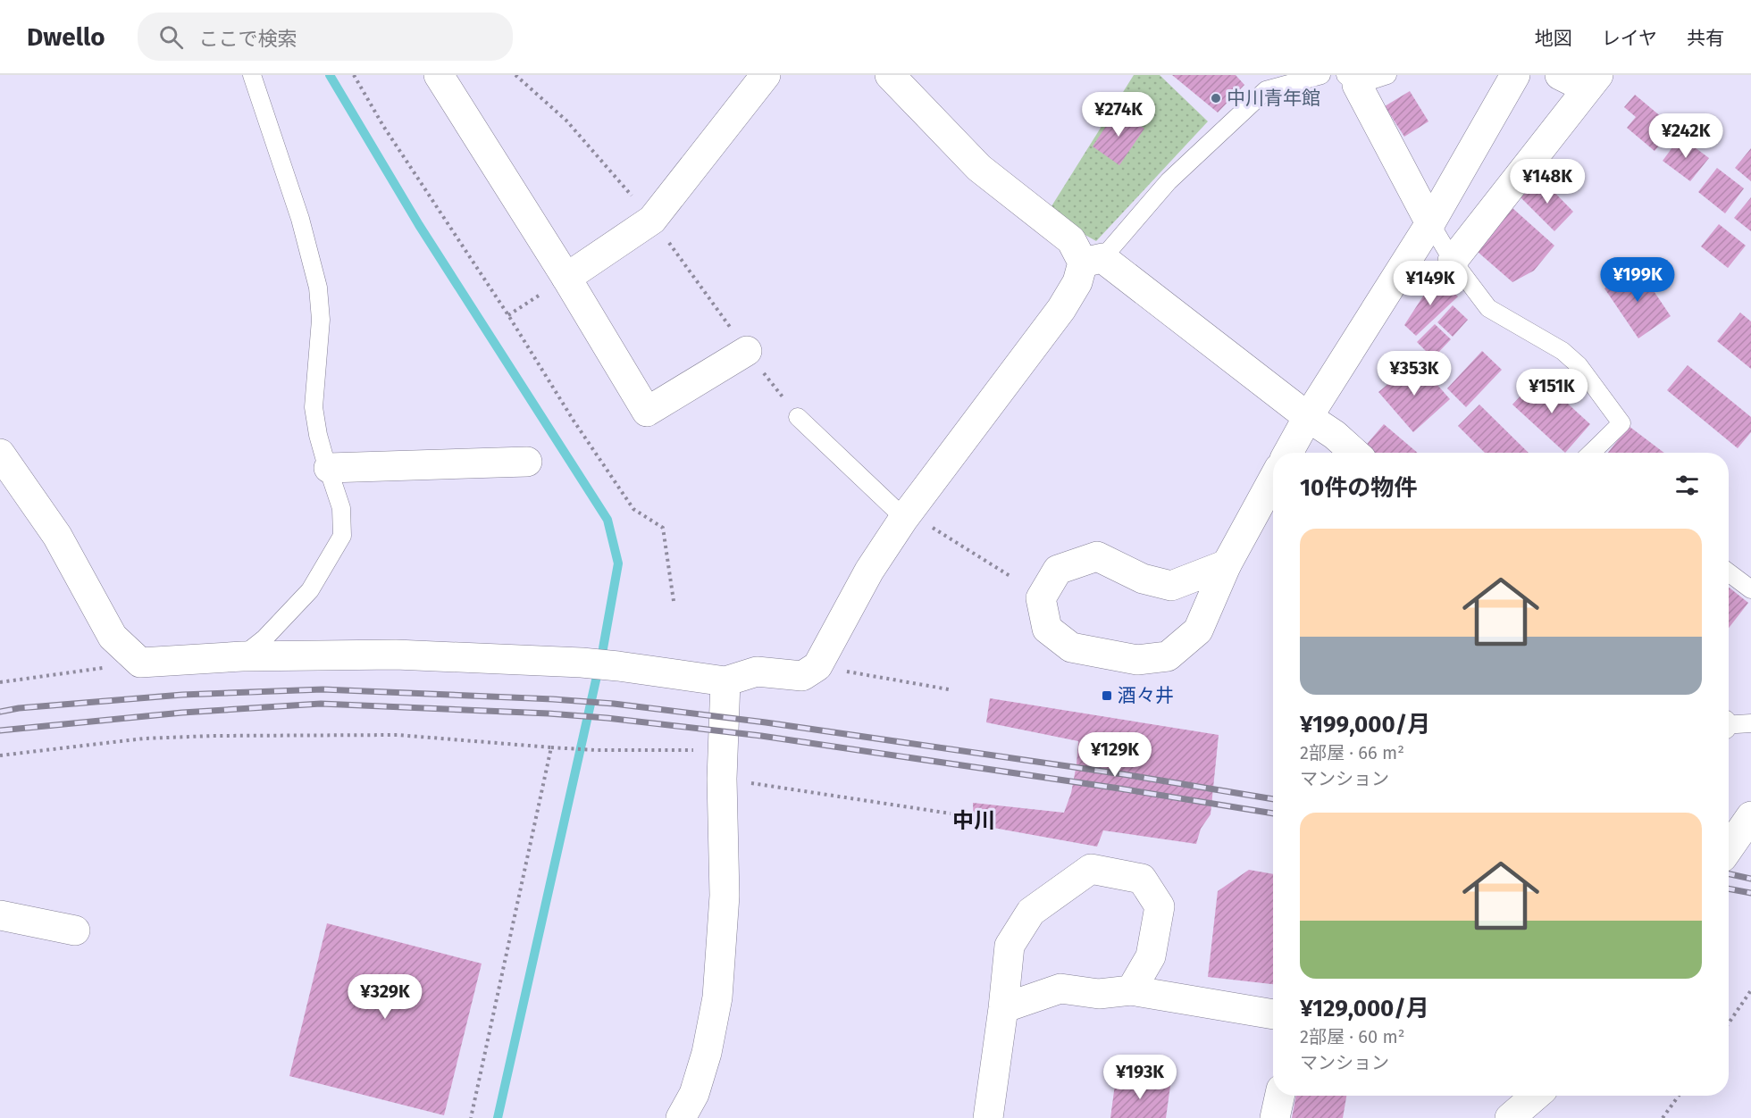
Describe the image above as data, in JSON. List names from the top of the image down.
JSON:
{
  "districts": ["中川"],
  "places": {
    "other": ["中川青年館"],
    "transit": ["酒々井"]
  },
  "page": {
    "header": "Dwello",
    "search": "ここで検索",
    "nav": ["地図", "レイヤ", "共有"],
    "price": [
      "¥274K",
      "¥242K",
      "¥148K",
      "¥199K",
      "¥149K",
      "¥353K",
      "¥151K",
      "¥129K",
      "¥329K",
      "¥193K"
    ],
    "heading": "10件の物件",
    "list": [
      {
        "name": "¥199,000/月",
        "note": "2部屋 · 66 m² · マンション"
      },
      {
        "name": "¥129,000/月",
        "note": "2部屋 · 60 m² · マンション"
      }
    ]
  }
}
